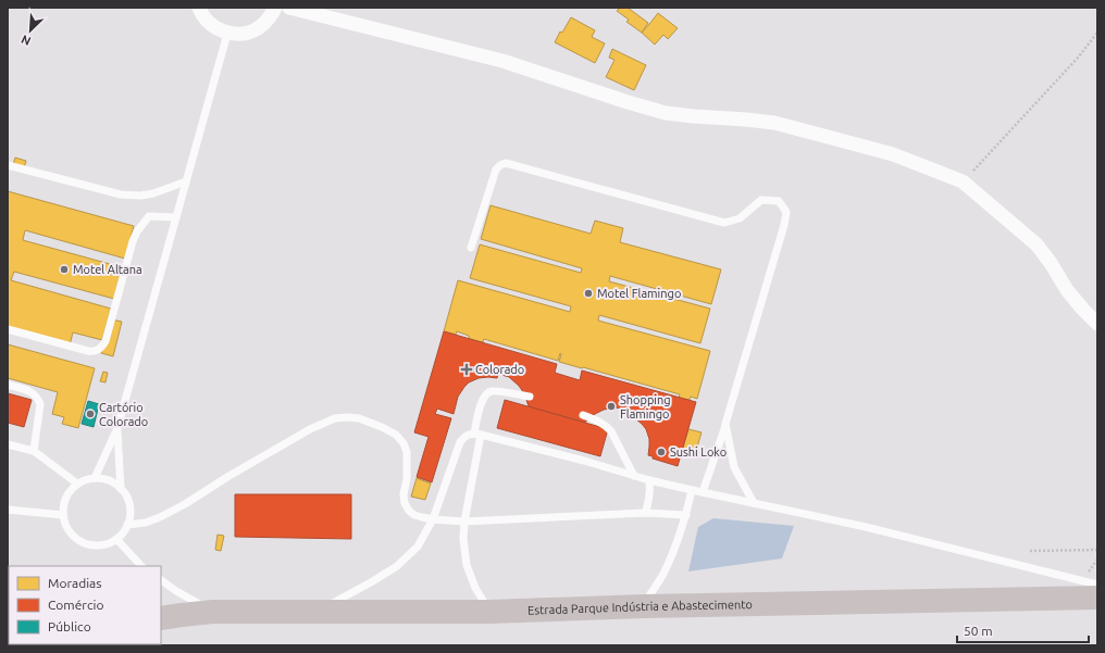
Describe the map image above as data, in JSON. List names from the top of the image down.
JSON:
{
  "streets": {
    "highway": ["Estrada Parque Indústria e Abastecimento"]
  },
  "places": {
    "other": [
      "Motel Altana",
      "Motel Flamingo",
      "Shopping Flamingo",
      "Cartório Colorado",
      "Sushi Loko"
    ],
    "health": ["Colorado"]
  },
  "legend": ["Moradias", "Comércio", "Público"],
  "scale_bar": "50 m",
  "north": "bottom left"
}
